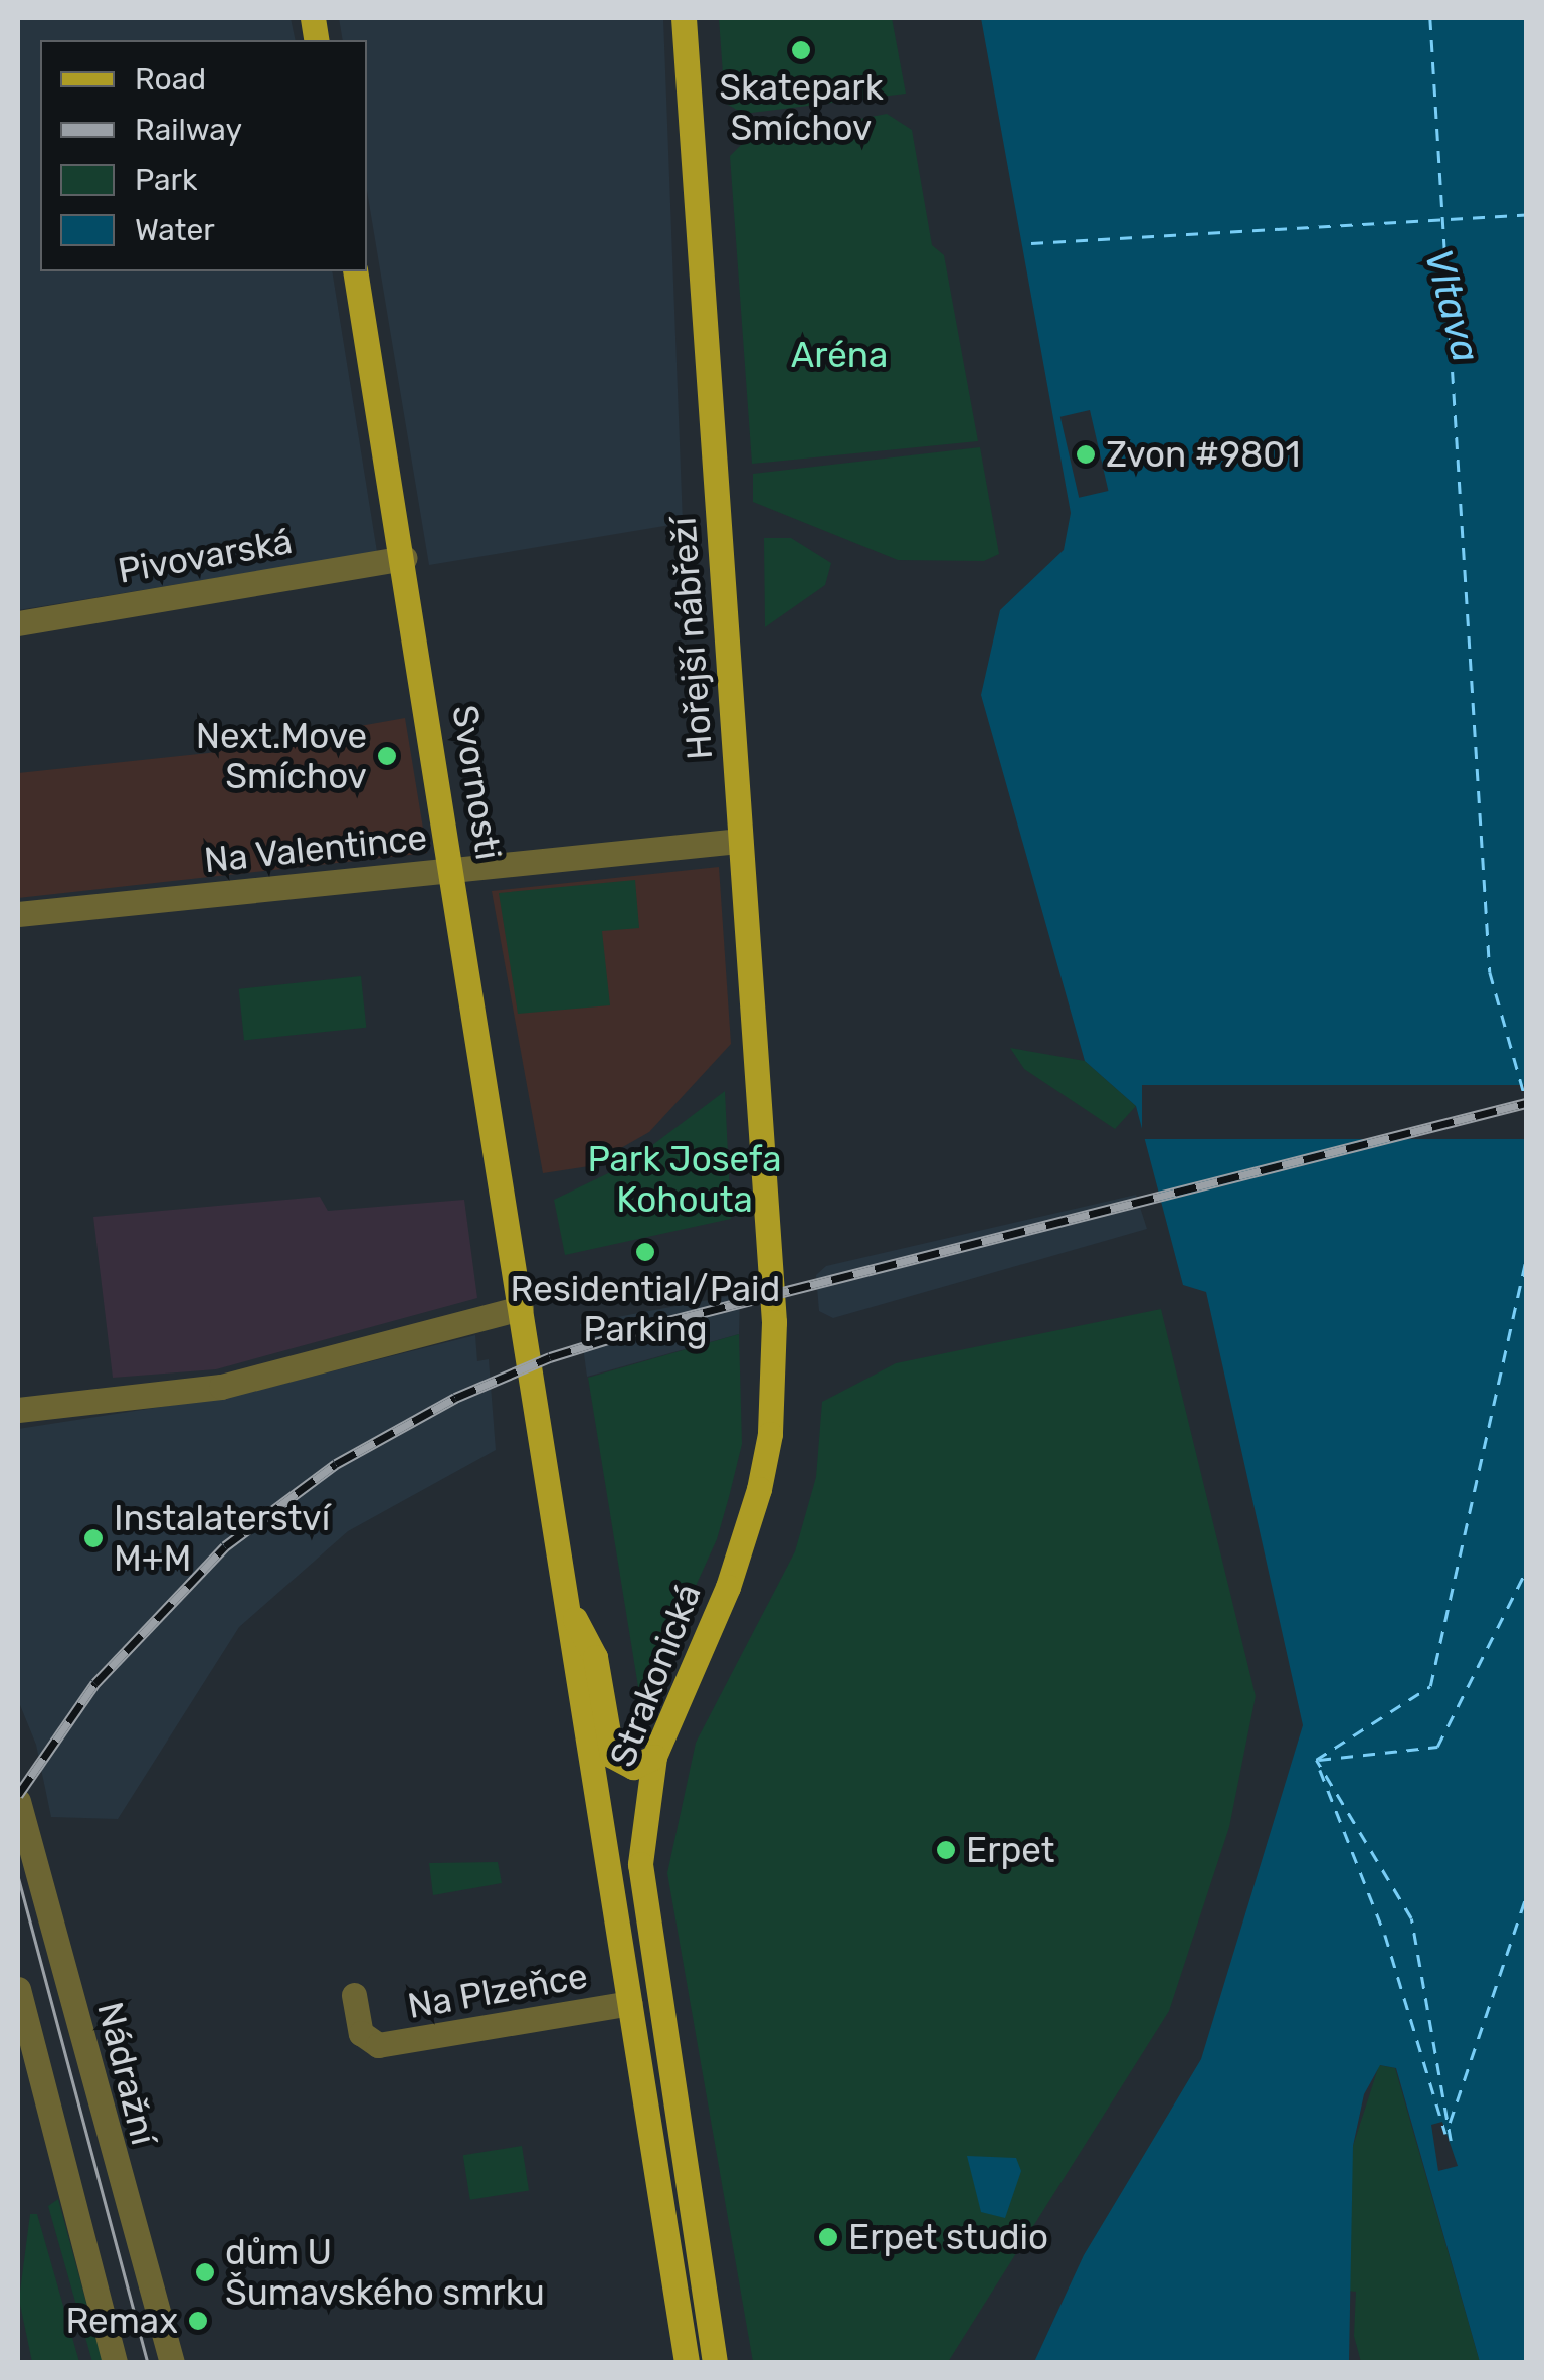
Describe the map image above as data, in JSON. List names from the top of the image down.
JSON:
{
  "streets": {
    "main road": ["Hořejší nábřeží", "Svornosti", "Strakonická"],
    "street": [
      "Pivovarská",
      "Na Valentince",
      "Na Plzeňce",
      "Nádražní"
    ]
  },
  "crossings": [
    ["Pivovarská", "Svornosti"],
    ["Hořejší nábřeží", "Na Valentince"],
    ["Hořejší nábřeží", "Strakonická"],
    ["Svornosti", "Na Valentince"],
    ["Svornosti", "Strakonická"],
    ["Strakonická", "Na Plzeňce"]
  ],
  "water": ["Vltava"],
  "parks": ["Aréna", "Park Josefa Kohouta"],
  "places": [
    "Skatepark Smíchov",
    "Zvon #9801",
    "Next.Move Smíchov",
    "Residential/Paid Parking",
    "Instalaterství M+M",
    "Erpet",
    "Erpet studio",
    "dům U Šumavského smrku",
    "Remax"
  ],
  "legend": [
    "Road",
    "Railway",
    "Park",
    "Water"
  ]
}
